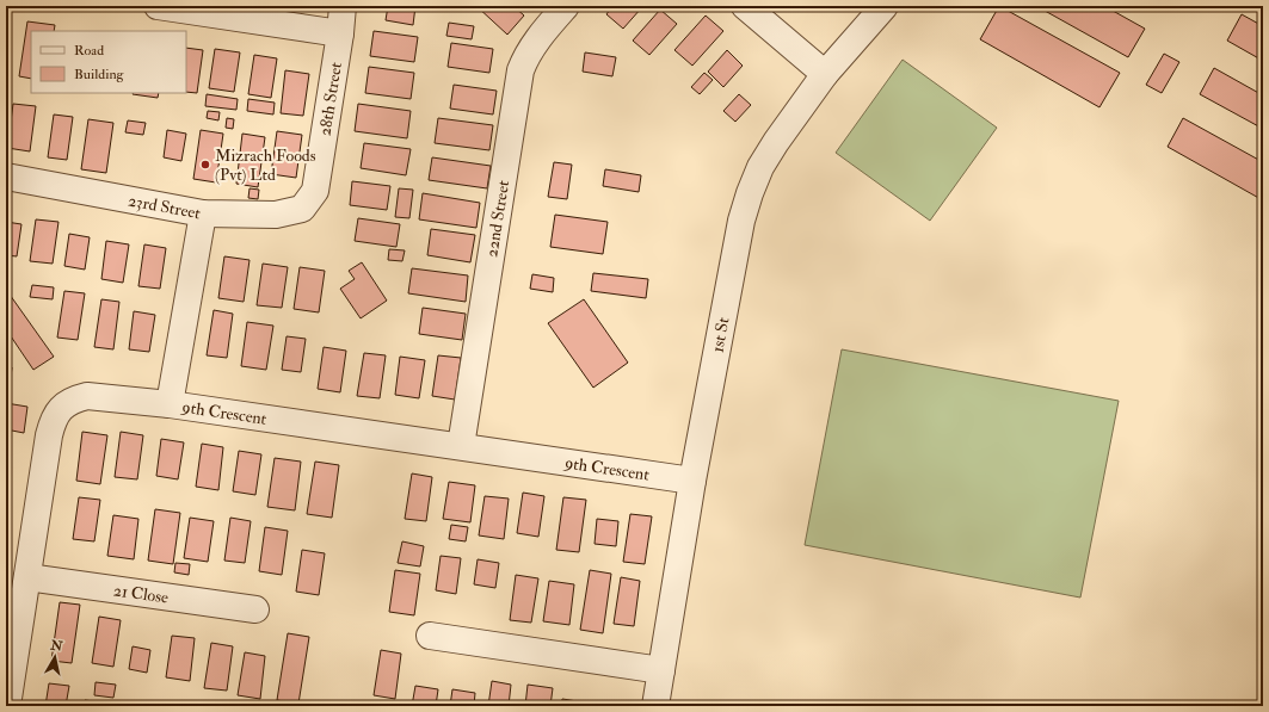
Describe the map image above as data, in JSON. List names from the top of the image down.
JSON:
{
  "streets": {
    "street": [
      "28th Street",
      "23rd Street",
      "22nd Street",
      "1st St",
      "9th Crescent",
      "21 Close"
    ]
  },
  "crossings": [
    ["28th Street", "23rd Street"],
    ["22nd Street", "9th Crescent"],
    ["1st St", "9th Crescent"],
    ["9th Crescent", "21 Close"]
  ],
  "places": ["Mizrach Foods (Pvt) Ltd"],
  "legend": ["Road", "Building"],
  "north": "top"
}
